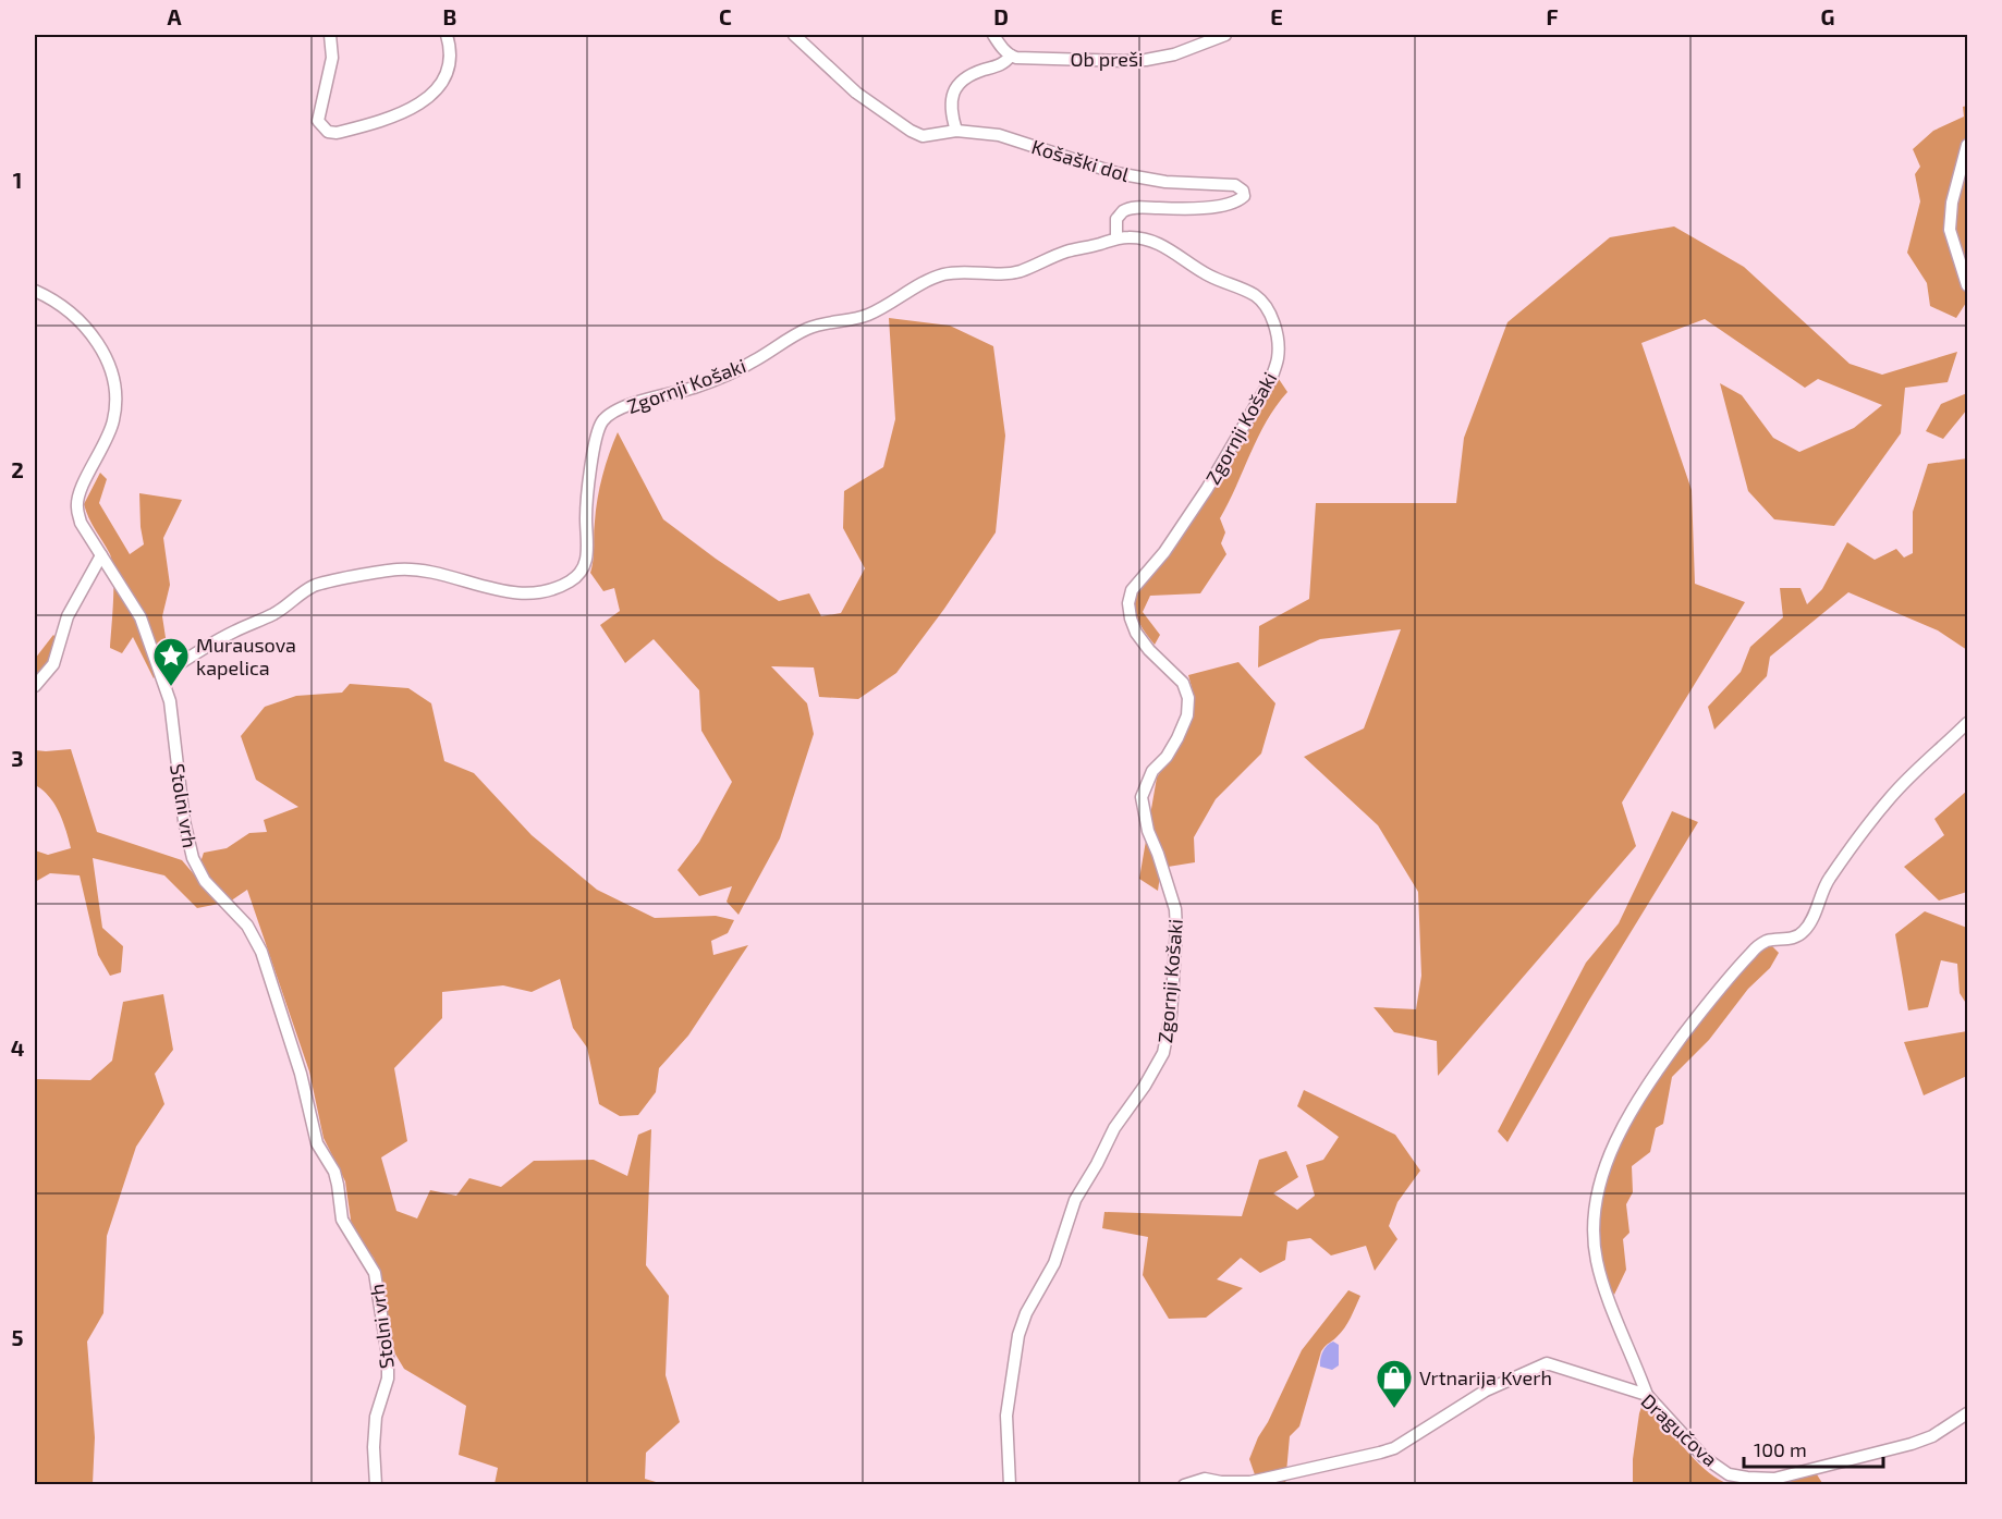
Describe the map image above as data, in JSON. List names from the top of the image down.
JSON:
{
  "streets": {
    "street": [
      "Ob preši",
      "Košaški dol",
      "Zgornji Košaki",
      "Stolni vrh",
      "Dragučova"
    ]
  },
  "crossings": [
    ["Košaški dol", "Zgornji Košaki"],
    ["Zgornji Košaki", "Stolni vrh"]
  ],
  "places": {
    "place": ["Murausova kapelica"],
    "shop": ["Vrtnarija Kverh"]
  },
  "scale_bar": "100 m",
  "grid": {
    "columns": [
      "A",
      "B",
      "C",
      "D",
      "E",
      "F",
      "G"
    ],
    "rows": [
      "1",
      "2",
      "3",
      "4",
      "5"
    ]
  }
}
